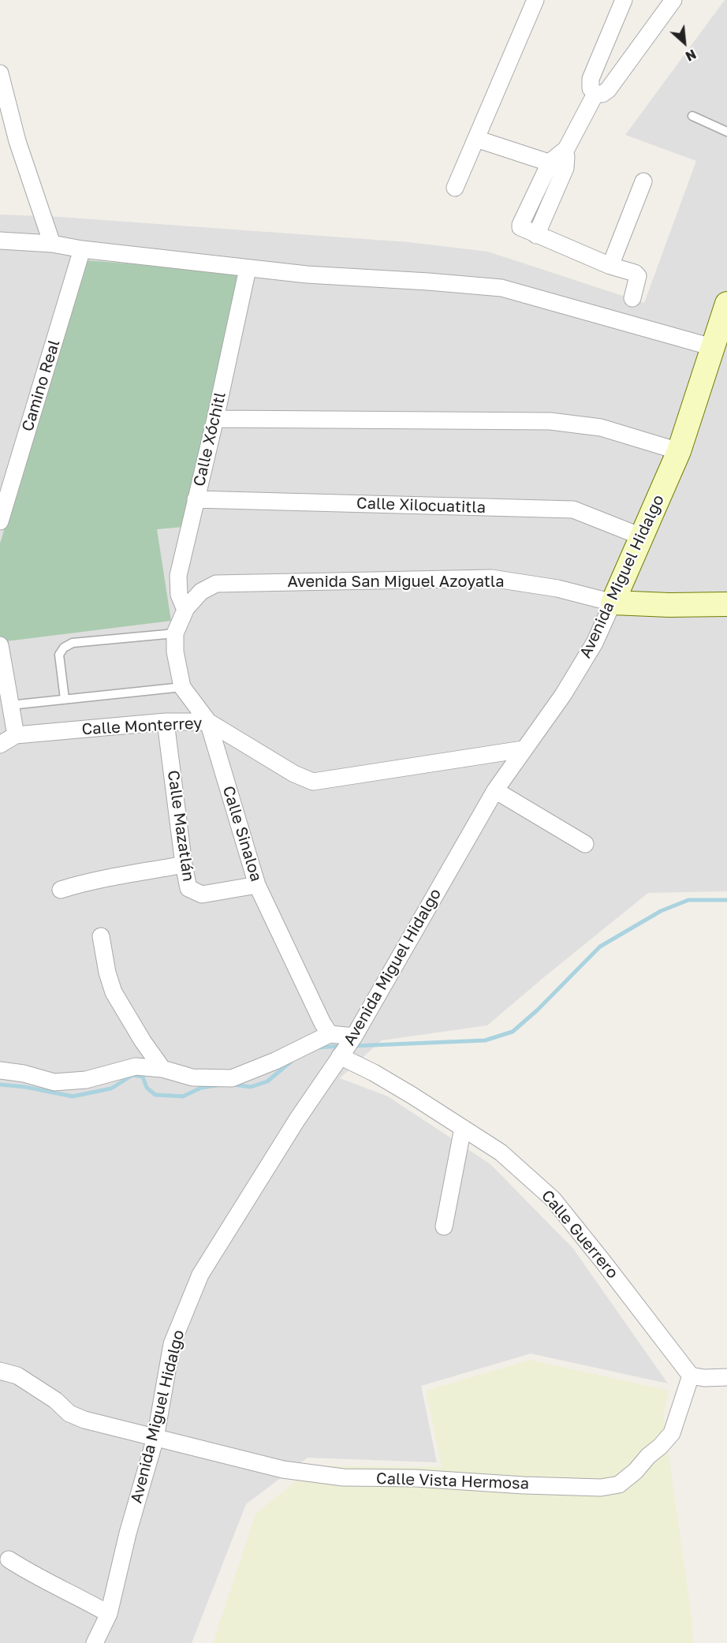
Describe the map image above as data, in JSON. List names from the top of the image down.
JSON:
{
  "streets": {
    "street": [
      "Camino Real",
      "Calle Xóchitl",
      "Calle Xilocuatitla",
      "Avenida Miguel Hidalgo",
      "Avenida San Miguel Azoyatla",
      "Calle Monterrey",
      "Calle Mazatlán",
      "Calle Sinaloa",
      "Calle Guerrero",
      "Calle Vista Hermosa"
    ]
  },
  "crossings": [
    ["Calle Xóchitl", "Calle Xilocuatitla"],
    ["Calle Xóchitl", "Avenida San Miguel Azoyatla"],
    ["Calle Xóchitl", "Calle Sinaloa"],
    ["Calle Xilocuatitla", "Avenida Miguel Hidalgo"],
    ["Avenida Miguel Hidalgo", "Avenida San Miguel Azoyatla"],
    ["Avenida Miguel Hidalgo", "Calle Monterrey"],
    ["Avenida Miguel Hidalgo", "Calle Guerrero"],
    ["Avenida Miguel Hidalgo", "Calle Vista Hermosa"],
    ["Avenida San Miguel Azoyatla", "Calle Sinaloa"],
    ["Calle Monterrey", "Calle Mazatlán"],
    ["Calle Monterrey", "Calle Sinaloa"],
    ["Calle Mazatlán", "Calle Sinaloa"],
    ["Calle Guerrero", "Calle Vista Hermosa"]
  ],
  "north": "bottom right"
}
